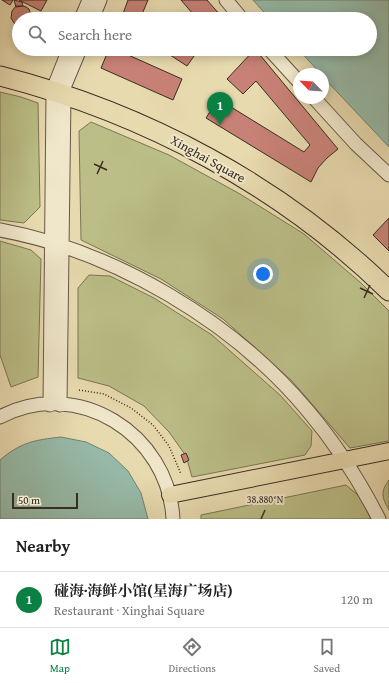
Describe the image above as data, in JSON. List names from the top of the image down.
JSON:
{
  "streets": {
    "highway": ["Xinghai Square"]
  },
  "scale_bar": "50 m",
  "north": "top left",
  "page": {
    "search": "Search here",
    "pins": "1",
    "scale": "50 m",
    "heading": "Nearby",
    "list": [
      {
        "mark": "1",
        "name": "碰海·海鲜小馆(星海广场店)",
        "note": "Restaurant · Xinghai Square",
        "value": "120 m"
      }
    ],
    "nav": ["Map", "Directions", "Saved"]
  },
  "coordinates": ["38.880°N"]
}
